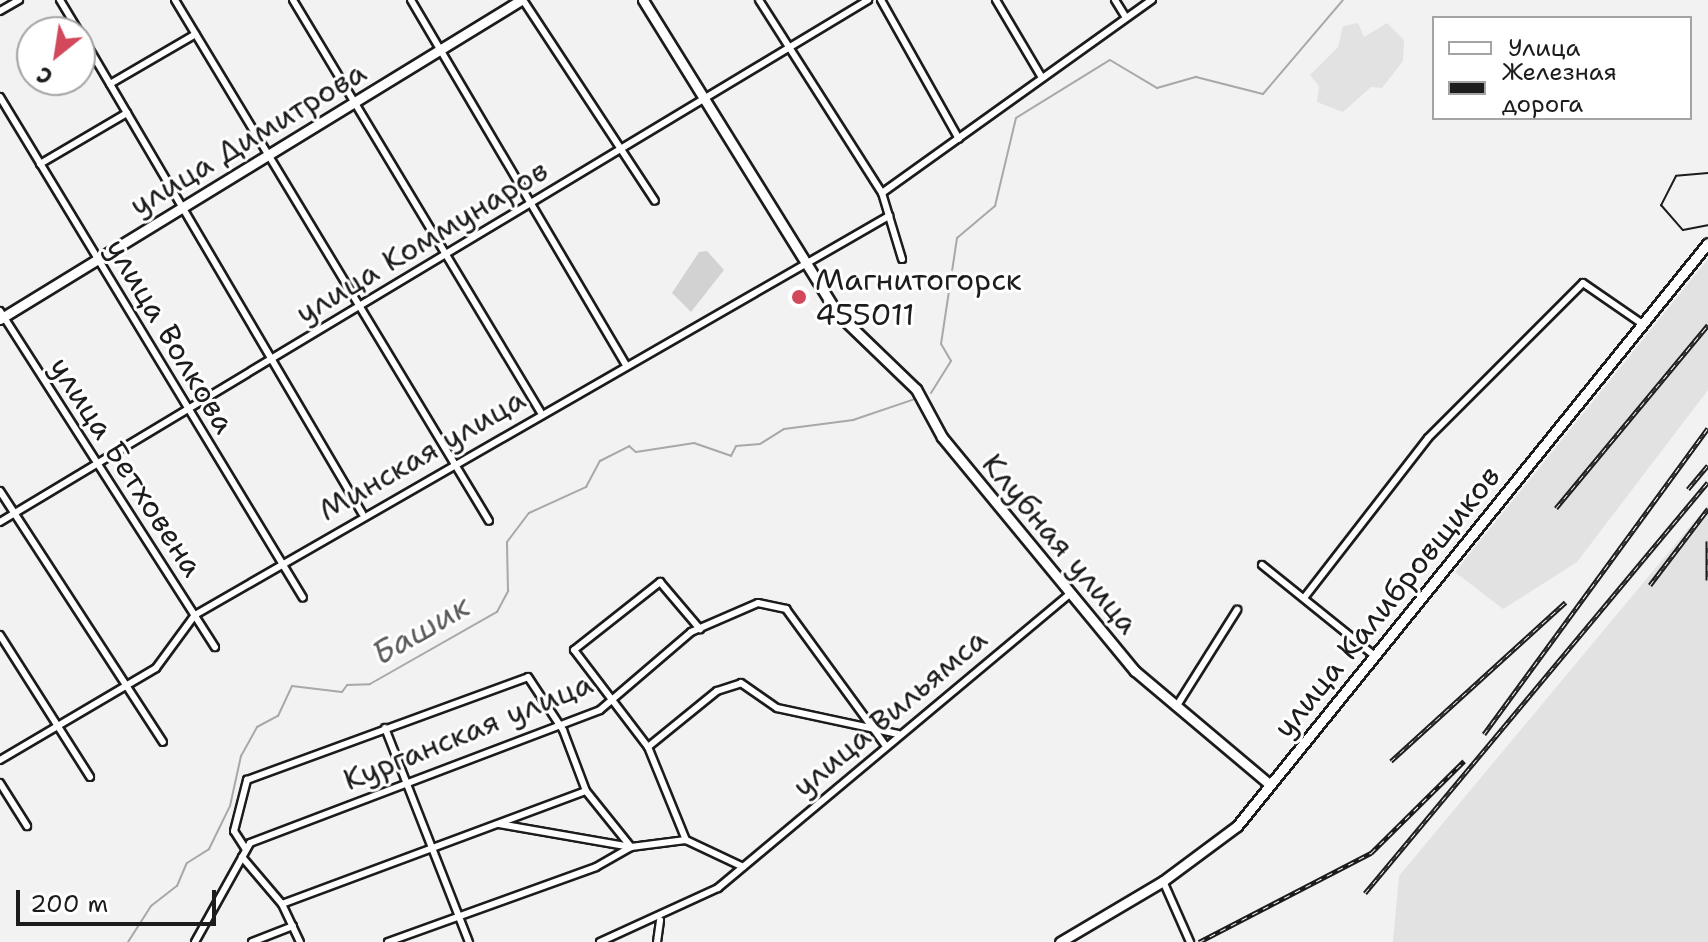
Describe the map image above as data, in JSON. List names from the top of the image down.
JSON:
{
  "streets": {
    "street": [
      "улица Димитрова",
      "улица Коммунаров",
      "улица Волкова",
      "Минская улица",
      "улица Бетховена",
      "Клубная улица",
      "улица Калибровщиков",
      "улица Вильямса",
      "Курганская улица"
    ]
  },
  "crossings": [
    ["улица Димитрова", "улица Волкова"],
    ["улица Димитрова", "улица Бетховена"],
    ["улица Коммунаров", "улица Волкова"],
    ["улица Коммунаров", "улица Бетховена"],
    ["улица Коммунаров", "Клубная улица"],
    ["улица Волкова", "Минская улица"],
    ["Минская улица", "улица Бетховена"],
    ["Минская улица", "Клубная улица"],
    ["Клубная улица", "улица Калибровщиков"],
    ["Клубная улица", "улица Вильямса"]
  ],
  "water": ["Башик"],
  "places": ["Магнитогорск 455011"],
  "legend": ["Улица", "Железная дорога"],
  "scale_bar": "200 m",
  "north": "bottom left"
}
